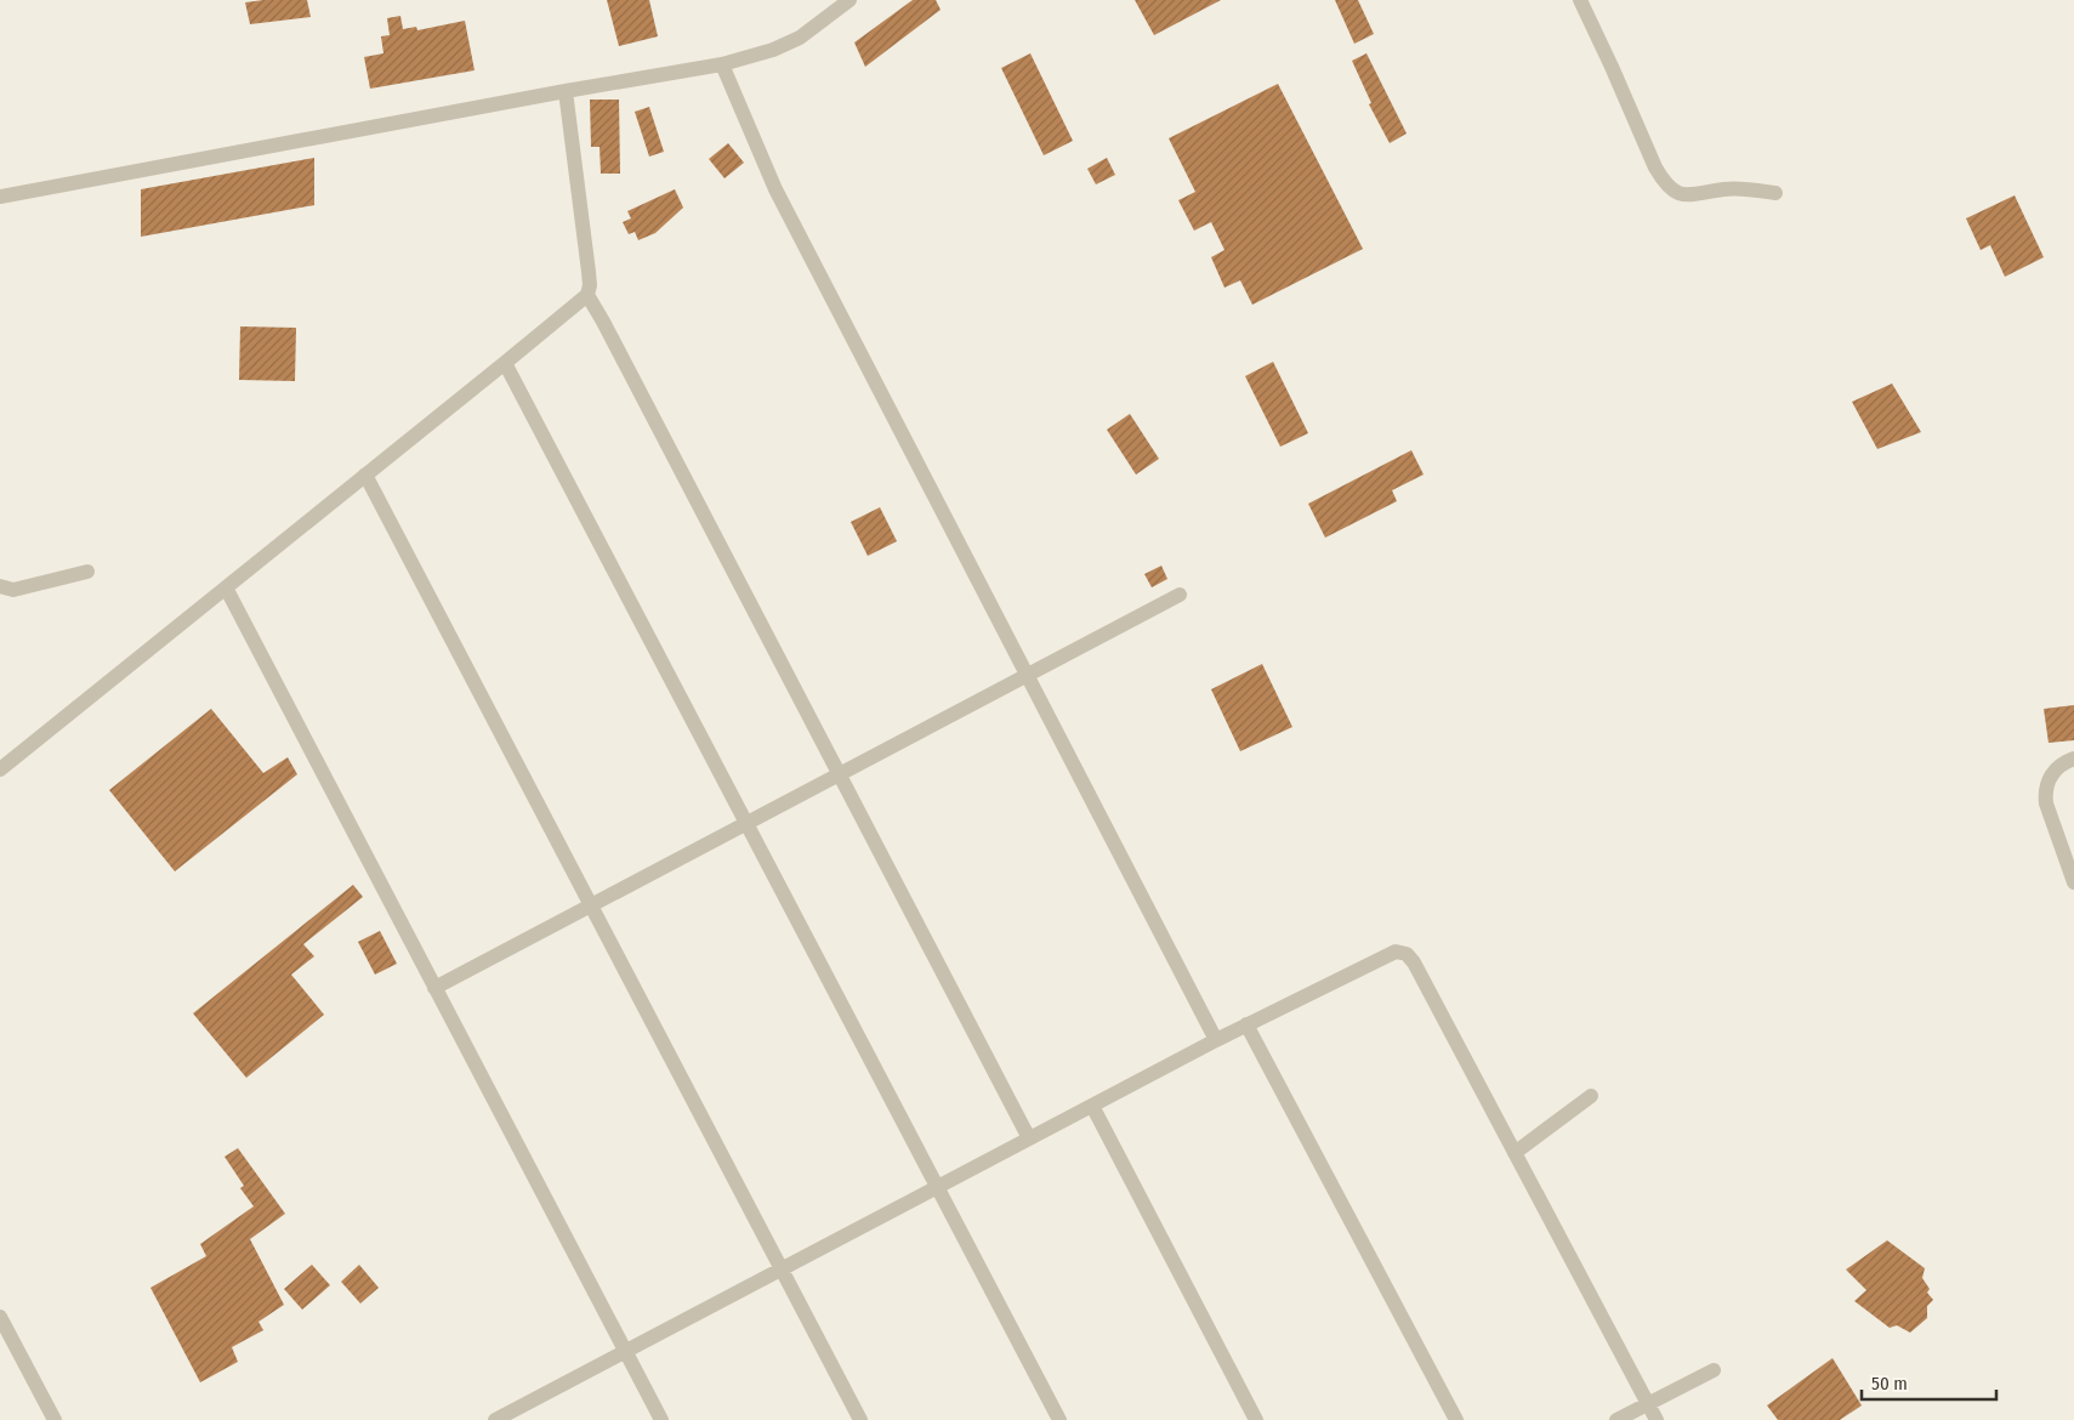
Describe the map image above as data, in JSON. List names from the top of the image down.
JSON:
{
  "scale_bar": "50 m"
}
